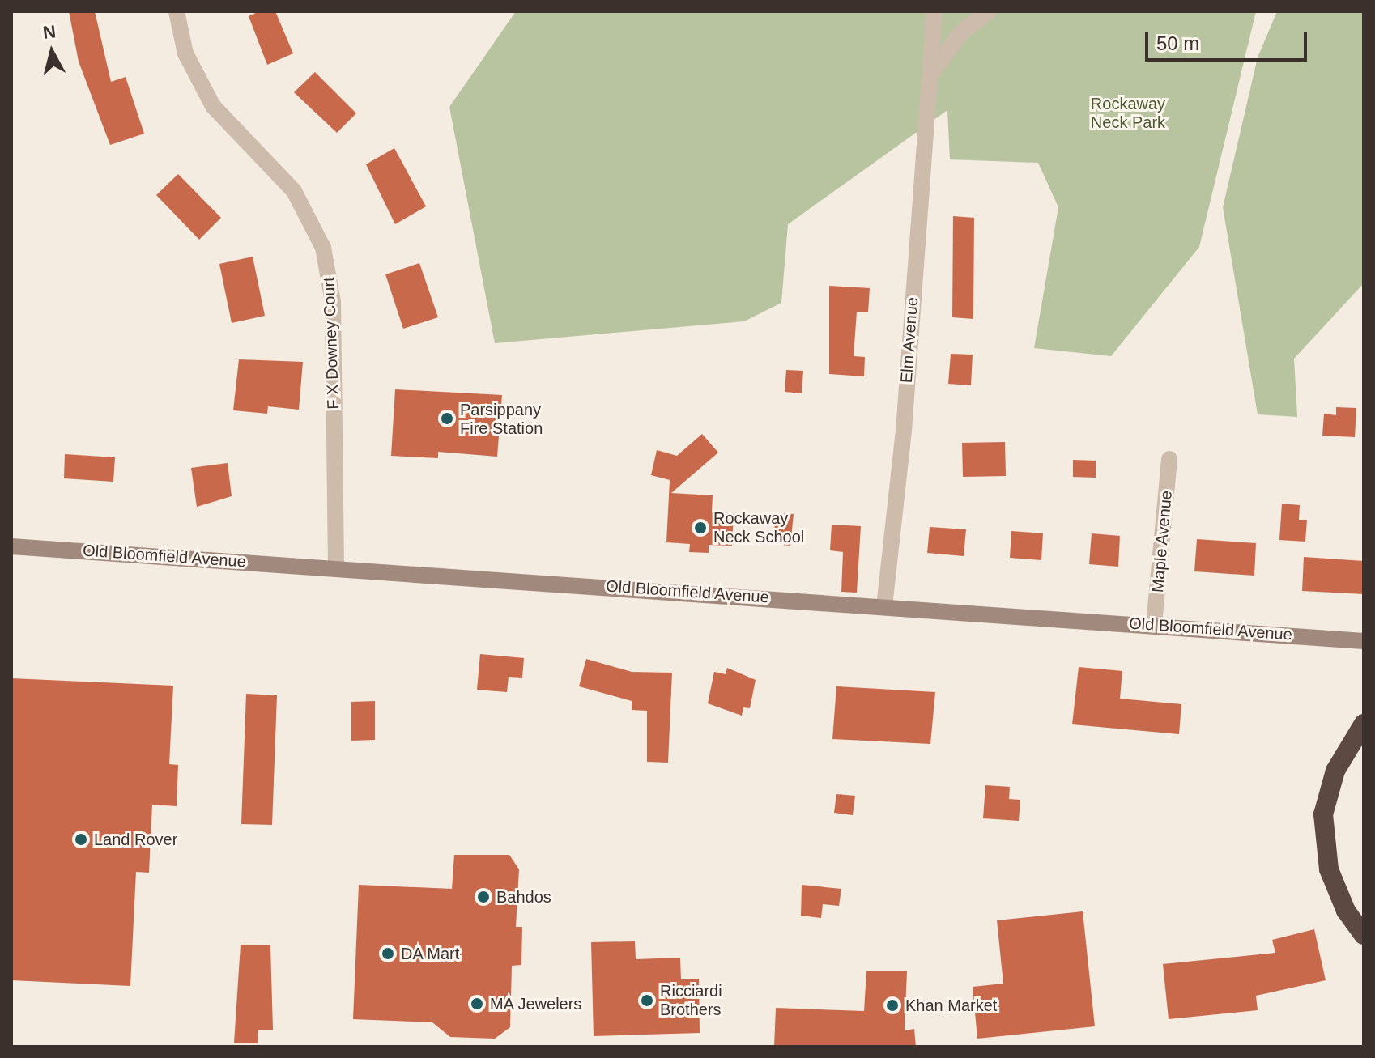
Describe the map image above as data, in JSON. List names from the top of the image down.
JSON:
{
  "streets": {
    "street": [
      "Elm Avenue",
      "F X Downey Court",
      "Maple Avenue",
      "Old Bloomfield Avenue"
    ]
  },
  "crossings": [
    ["Elm Avenue", "Old Bloomfield Avenue"],
    ["F X Downey Court", "Old Bloomfield Avenue"],
    ["Maple Avenue", "Old Bloomfield Avenue"]
  ],
  "parks": ["Rockaway Neck Park"],
  "places": [
    "Parsippany Fire Station",
    "Rockaway Neck School",
    "Land Rover",
    "Bahdos",
    "DA Mart",
    "Ricciardi Brothers",
    "MA Jewelers",
    "Khan Market"
  ],
  "scale_bar": "50 m",
  "north": "top"
}
